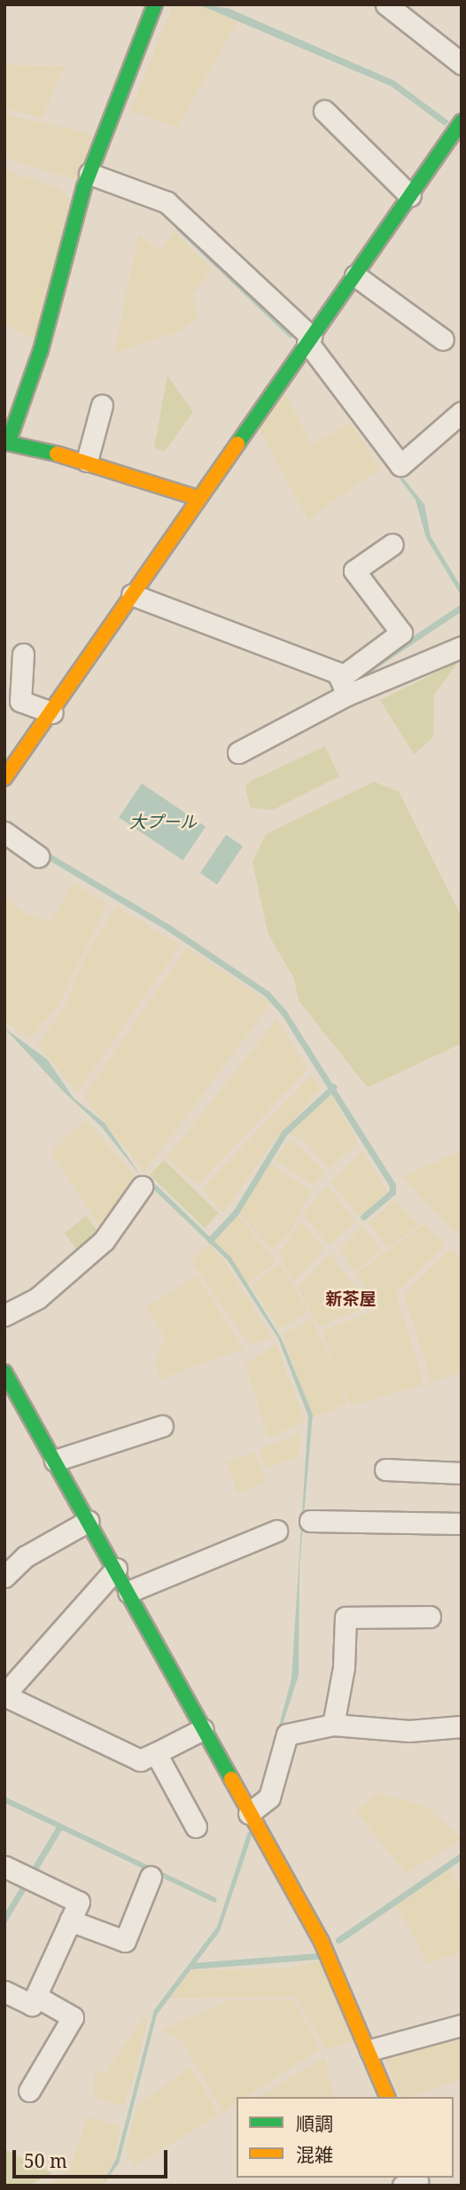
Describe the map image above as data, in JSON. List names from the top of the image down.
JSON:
{
  "districts": ["新茶屋"],
  "water": ["大プール"],
  "legend": ["順調", "混雑"],
  "scale_bar": "50 m"
}
